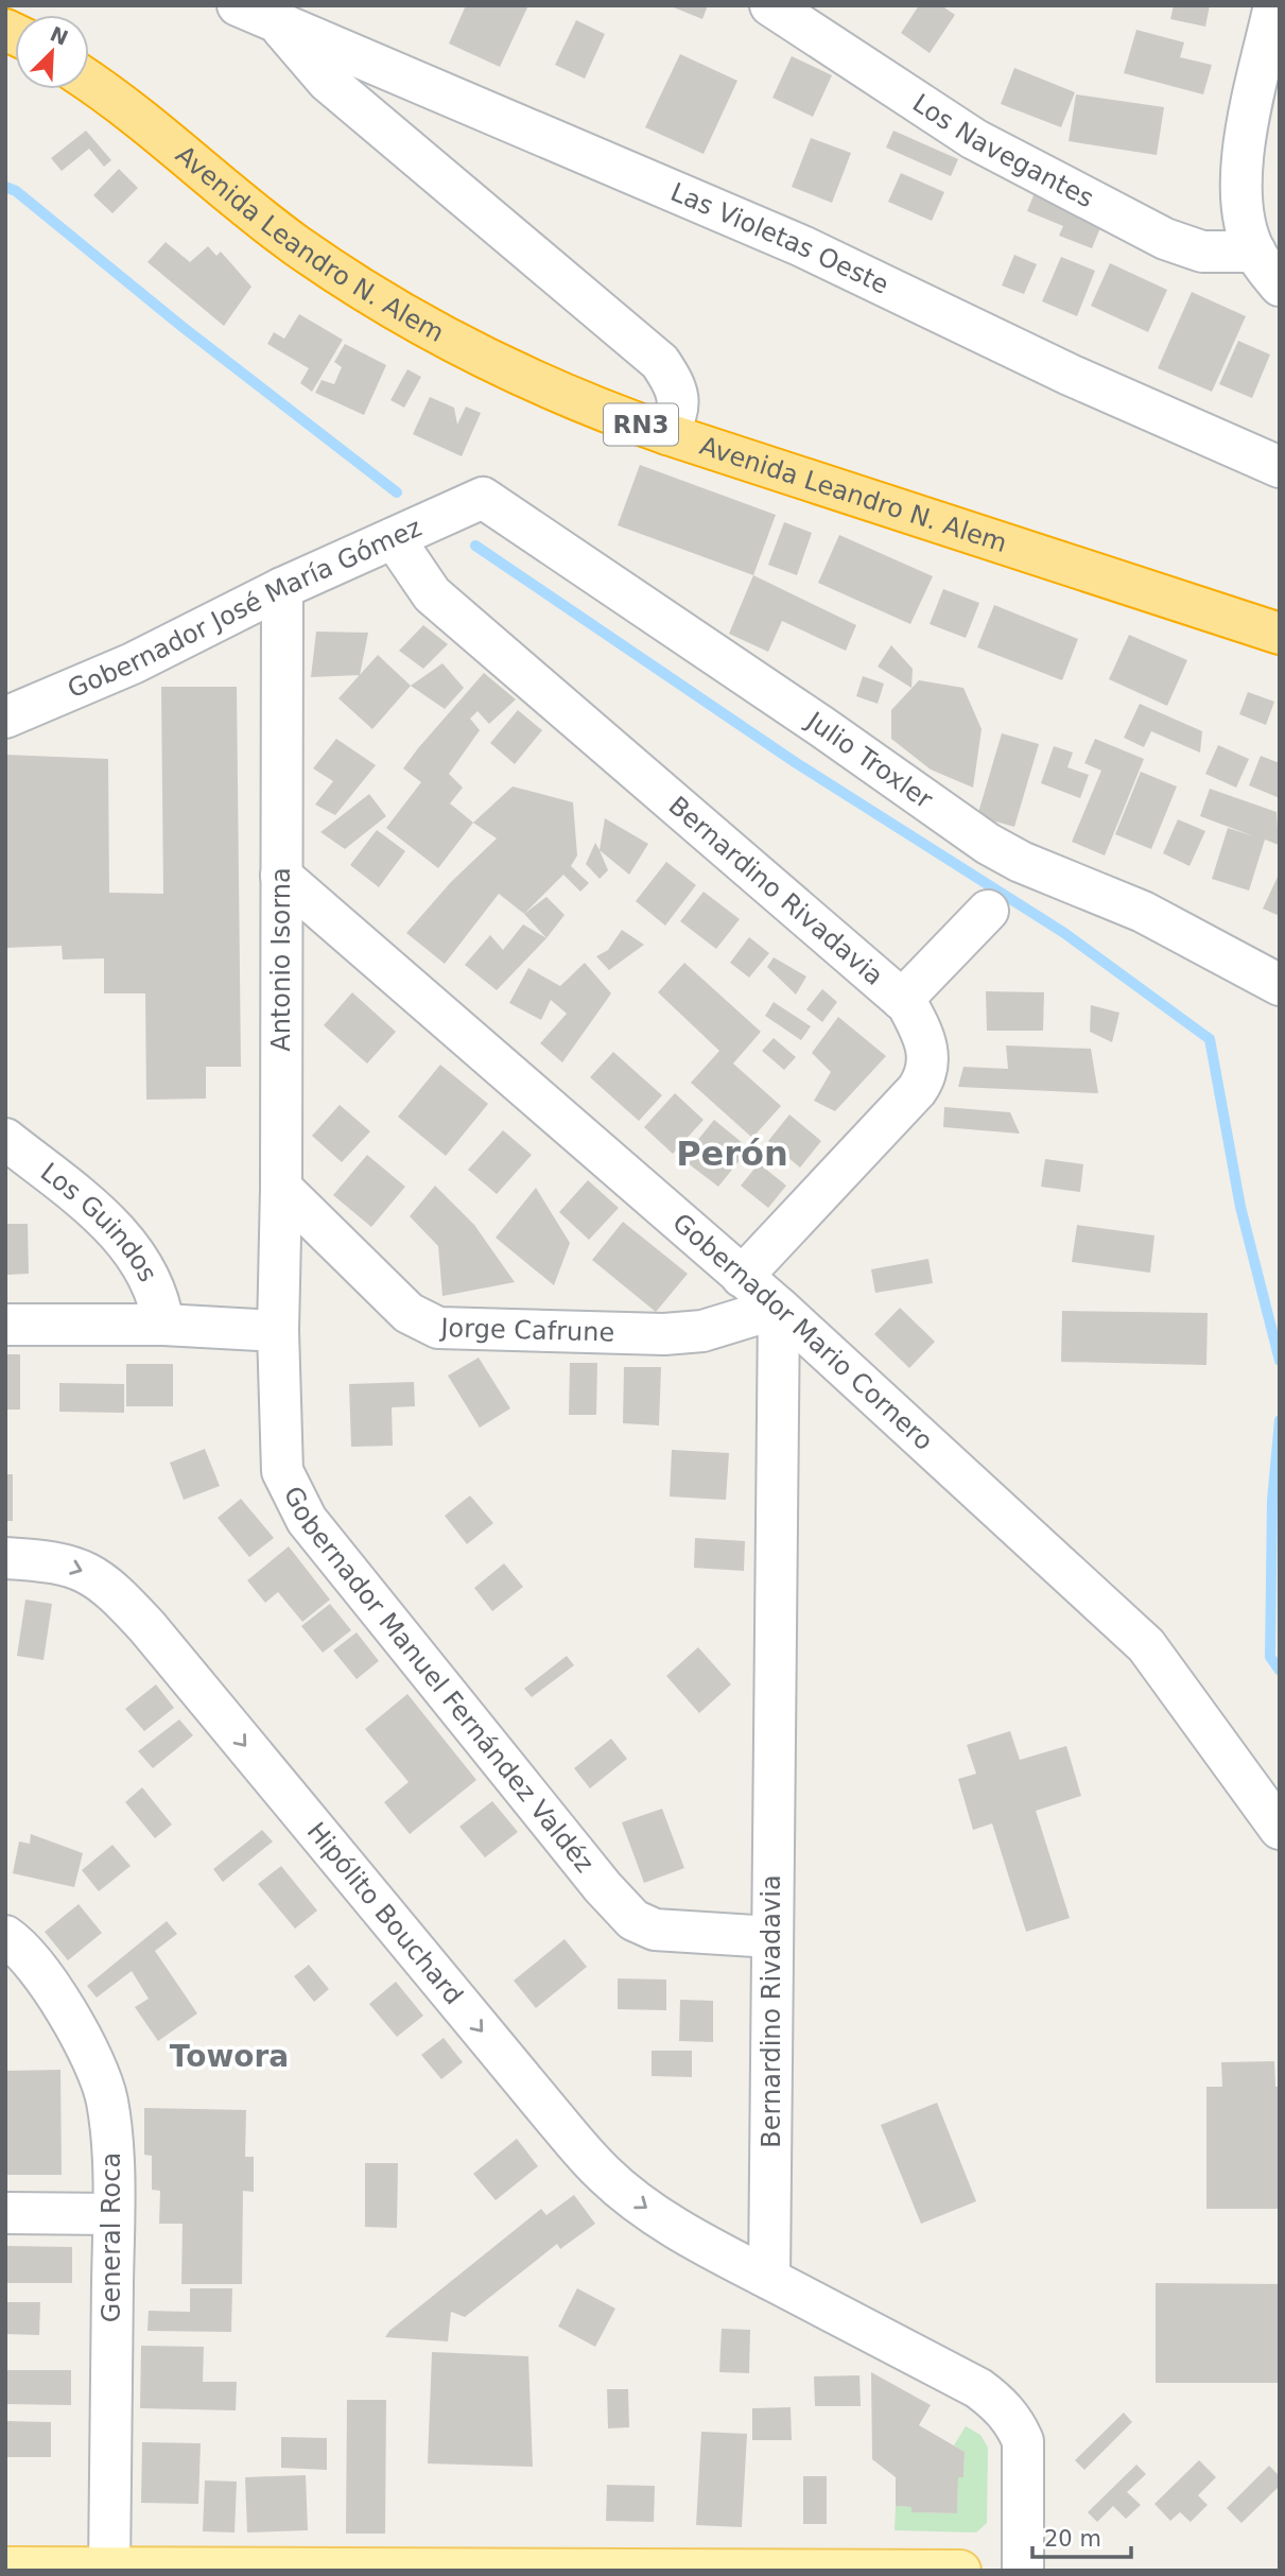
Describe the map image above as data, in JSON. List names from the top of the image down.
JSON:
{
  "streets": {
    "highway": ["Avenida Leandro N. Alem", "RN3"],
    "street": [
      "Los Navegantes",
      "Las Violetas Oeste",
      "Gobernador José María Gómez",
      "Julio Troxler",
      "Bernardino Rivadavia",
      "Antonio Isorna",
      "Los Guindos",
      "Jorge Cafrune",
      "Gobernador Mario Cornero",
      "Gobernador Manuel Fernández Valdéz",
      "Hipólito Bouchard",
      "General Roca"
    ]
  },
  "crossings": [
    ["Gobernador José María Gómez", "Julio Troxler"],
    ["Gobernador José María Gómez", "Bernardino Rivadavia"],
    ["Gobernador José María Gómez", "Antonio Isorna"],
    ["Bernardino Rivadavia", "Jorge Cafrune"],
    ["Bernardino Rivadavia", "Gobernador Mario Cornero"],
    ["Bernardino Rivadavia", "Gobernador Manuel Fernández Valdéz"],
    ["Bernardino Rivadavia", "Hipólito Bouchard"],
    ["Antonio Isorna", "Jorge Cafrune"],
    ["Antonio Isorna", "Gobernador Mario Cornero"],
    ["Antonio Isorna", "Gobernador Manuel Fernández Valdéz"],
    ["Jorge Cafrune", "Gobernador Mario Cornero"]
  ],
  "one_way": ["Hipólito Bouchard"],
  "districts": ["Perón", "Towora"],
  "scale_bar": "20 m",
  "north": "top right"
}
